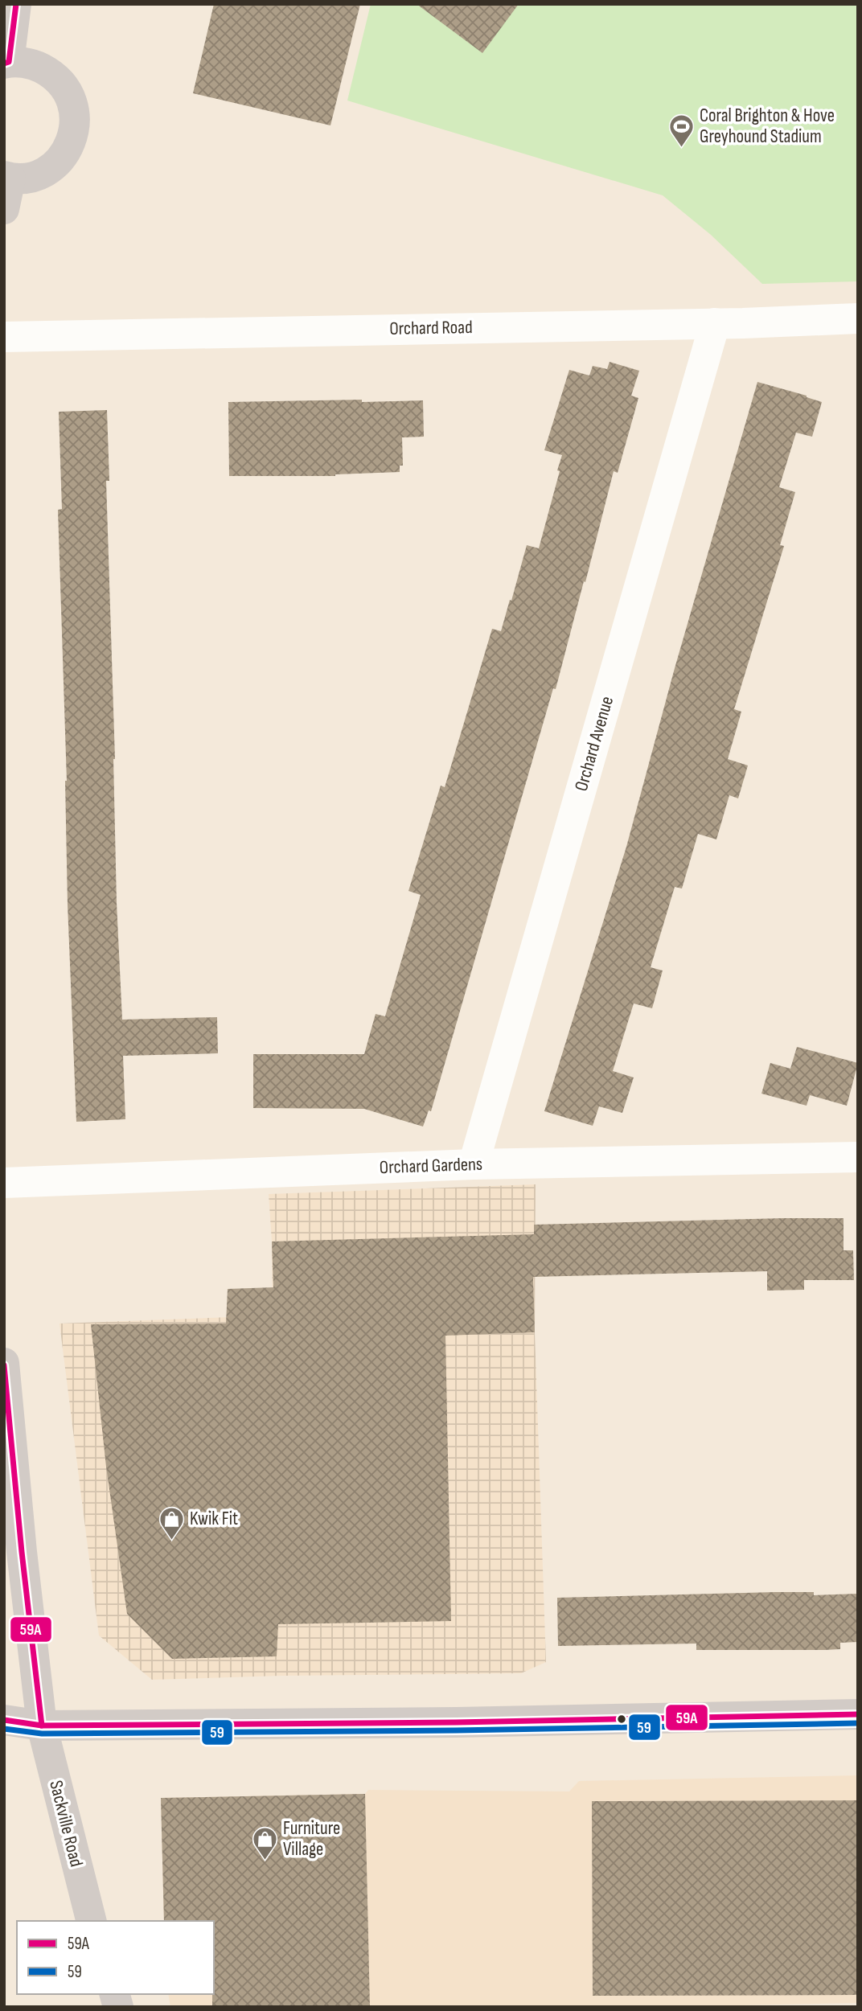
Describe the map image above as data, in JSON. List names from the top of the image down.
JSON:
{
  "streets": {
    "main road": ["Sackville Road"],
    "street": ["Orchard Road", "Orchard Avenue", "Orchard Gardens"]
  },
  "crossings": [
    ["Orchard Road", "Orchard Avenue"],
    ["Orchard Avenue", "Orchard Gardens"]
  ],
  "places": {
    "sports": ["Coral Brighton & Hove Greyhound Stadium"],
    "shop": ["Kwik Fit", "Furniture Village"]
  },
  "lines": ["transit line 59A", "transit line 59"],
  "legend": ["59A", "59"]
}
